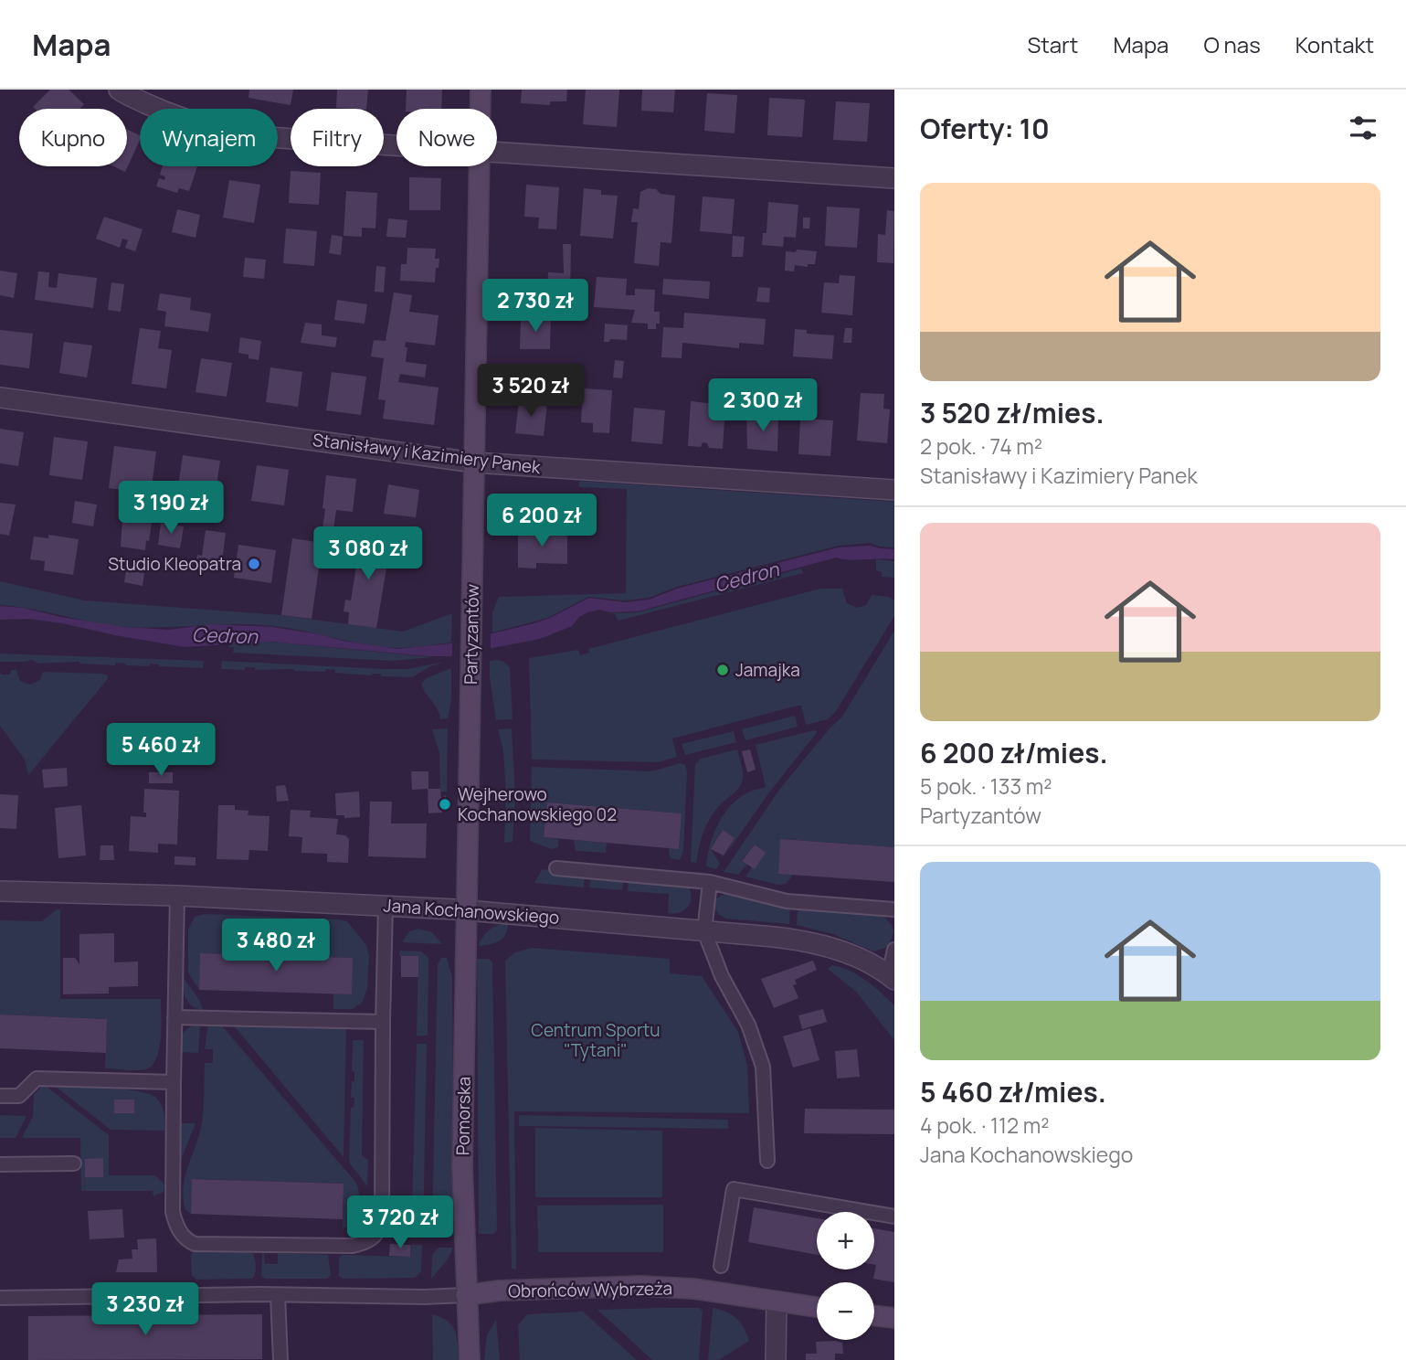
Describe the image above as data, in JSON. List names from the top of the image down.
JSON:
{
  "streets": {
    "street": [
      "Stanisławy i Kazimiery Panek",
      "Partyzantów",
      "Jana Kochanowskiego",
      "Pomorska",
      "Obrońców Wybrzeża"
    ]
  },
  "crossings": [
    ["Stanisławy i Kazimiery Panek", "Partyzantów"],
    ["Partyzantów", "Jana Kochanowskiego"],
    ["Partyzantów", "Pomorska"],
    ["Jana Kochanowskiego", "Pomorska"],
    ["Pomorska", "Obrońców Wybrzeża"]
  ],
  "water": ["Cedron"],
  "parks": ["Centrum Sportu \"Tytani\""],
  "places": ["Studio Kleopatra", "Jamajka", "Wejherowo Kochanowskiego 02"],
  "page": {
    "header": "Mapa",
    "nav": [
      "Start",
      "Mapa",
      "O nas",
      "Kontakt"
    ],
    "heading": "Oferty: 10",
    "chip": [
      "Kupno",
      "Wynajem",
      "Filtry",
      "Nowe"
    ],
    "list": [
      {
        "name": "3 520 zł/mies.",
        "note": "2 pok. · 74 m² · Stanisławy i Kazimiery Panek"
      },
      {
        "name": "6 200 zł/mies.",
        "note": "5 pok. · 133 m² · Partyzantów"
      },
      {
        "name": "5 460 zł/mies.",
        "note": "4 pok. · 112 m² · Jana Kochanowskiego"
      }
    ],
    "price": [
      "2 730 zł",
      "3 520 zł",
      "2 300 zł",
      "3 190 zł",
      "6 200 zł",
      "3 080 zł",
      "5 460 zł",
      "3 480 zł",
      "3 720 zł",
      "3 230 zł"
    ],
    "map_buttons": ["+", "−"]
  }
}
